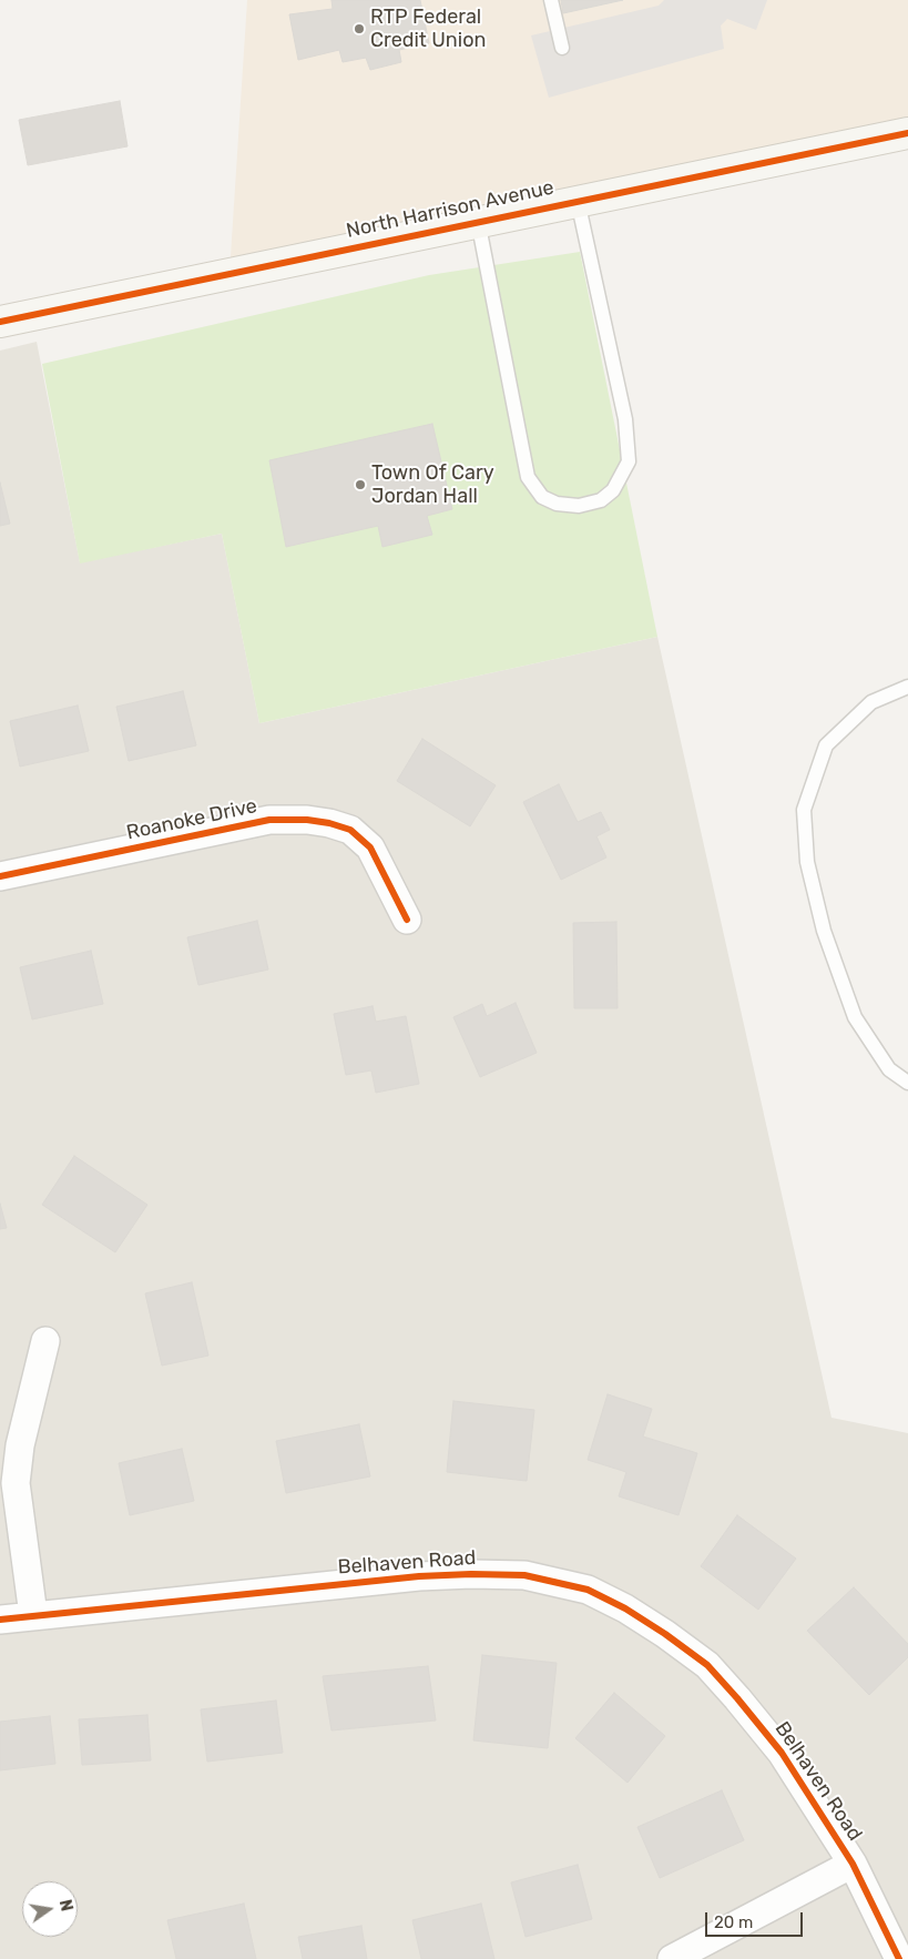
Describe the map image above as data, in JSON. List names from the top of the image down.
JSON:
{
  "streets": {
    "main road": ["North Harrison Avenue"],
    "street": ["Roanoke Drive", "Belhaven Road"]
  },
  "places": ["RTP Federal Credit Union", "Town Of Cary Jordan Hall"],
  "scale_bar": "20 m",
  "north": "right"
}
